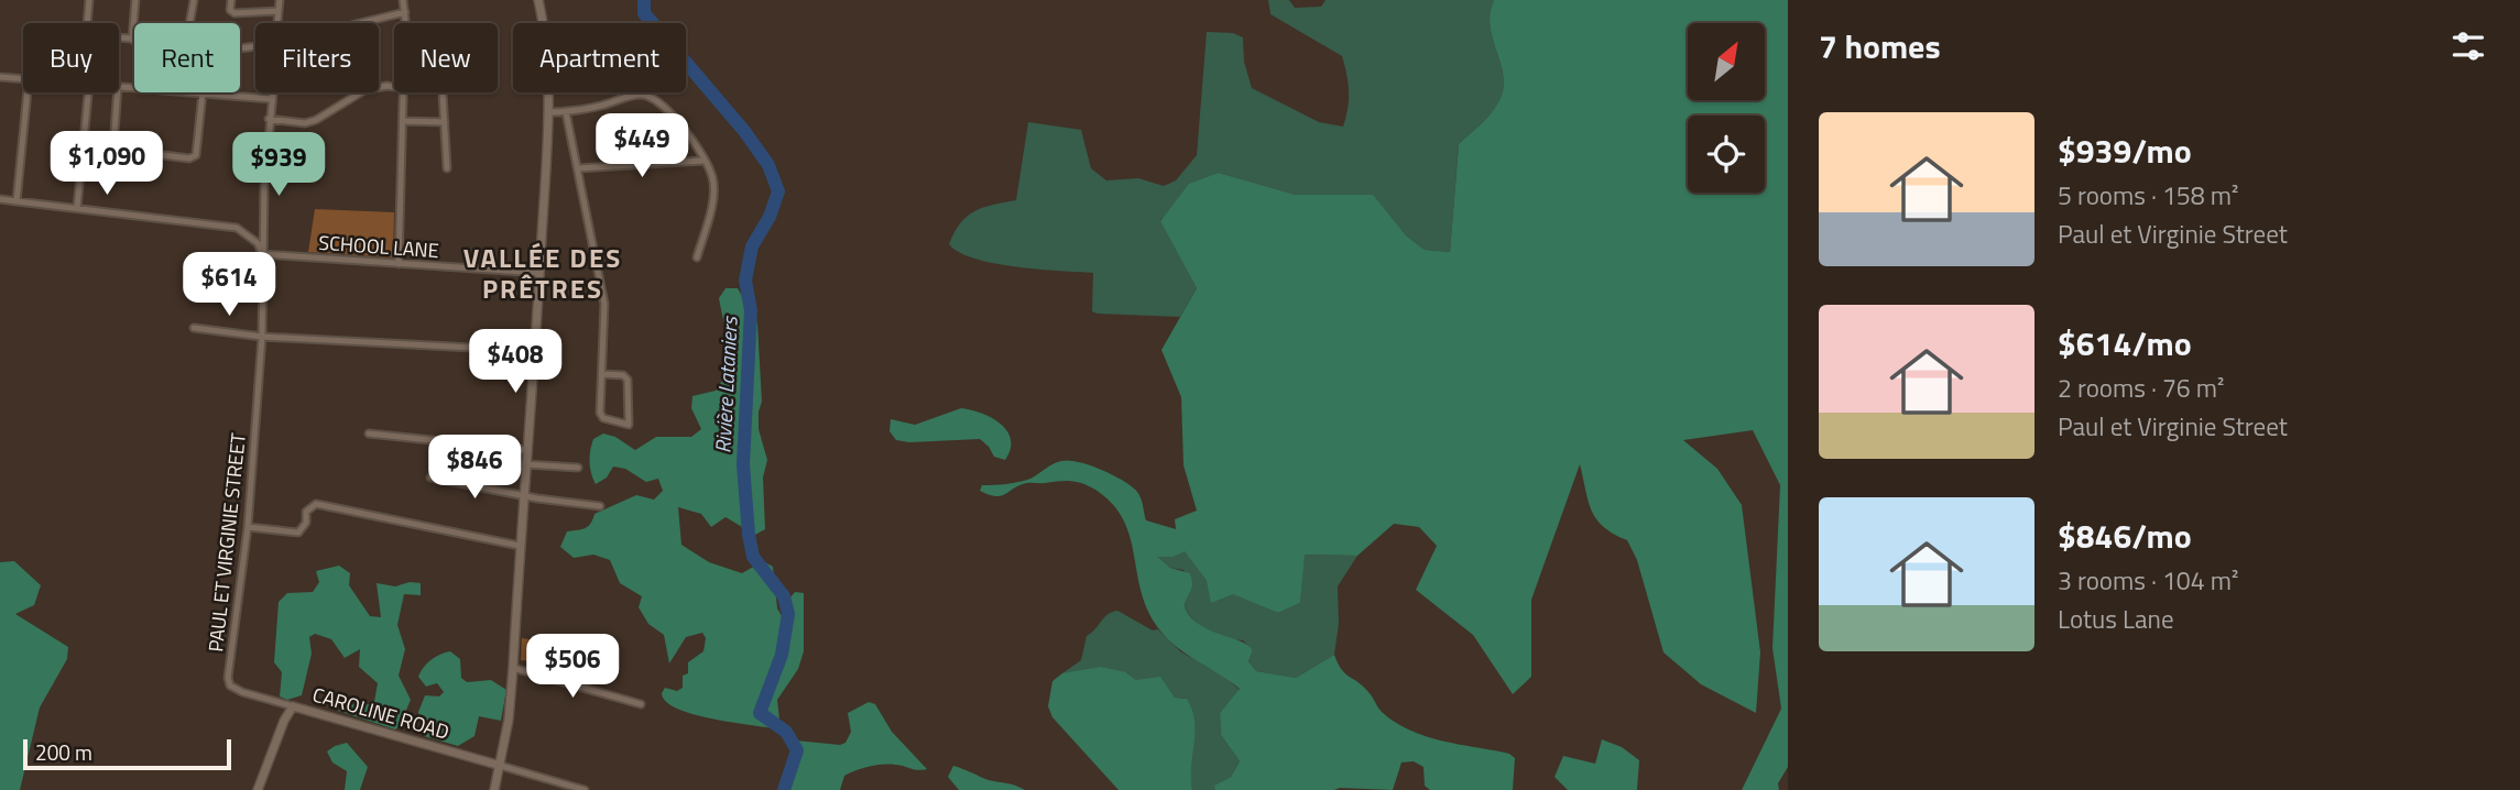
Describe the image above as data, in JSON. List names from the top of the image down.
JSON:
{
  "streets": {
    "main road": ["CAROLINE ROAD"],
    "street": ["SCHOOL LANE", "PAUL ET VIRGINIE STREET"]
  },
  "crossings": [
    ["SCHOOL LANE", "PAUL ET VIRGINIE STREET"],
    ["PAUL ET VIRGINIE STREET", "CAROLINE ROAD"]
  ],
  "districts": ["VALLÉE DES PRÊTRES"],
  "water": ["Rivière Lataniers"],
  "scale_bar": "200 m",
  "north": "top right",
  "page": {
    "heading": "7 homes",
    "chip": [
      "Buy",
      "Rent",
      "Filters",
      "New",
      "Apartment"
    ],
    "list": [
      {
        "name": "$939/mo",
        "note": "5 rooms · 158 m² · Paul et Virginie Street"
      },
      {
        "name": "$614/mo",
        "note": "2 rooms · 76 m² · Paul et Virginie Street"
      },
      {
        "name": "$846/mo",
        "note": "3 rooms · 104 m² · Lotus Lane"
      }
    ],
    "price": [
      "$449",
      "$1,090",
      "$939",
      "$614",
      "$408",
      "$846",
      "$506"
    ],
    "scale": "200 m"
  }
}
